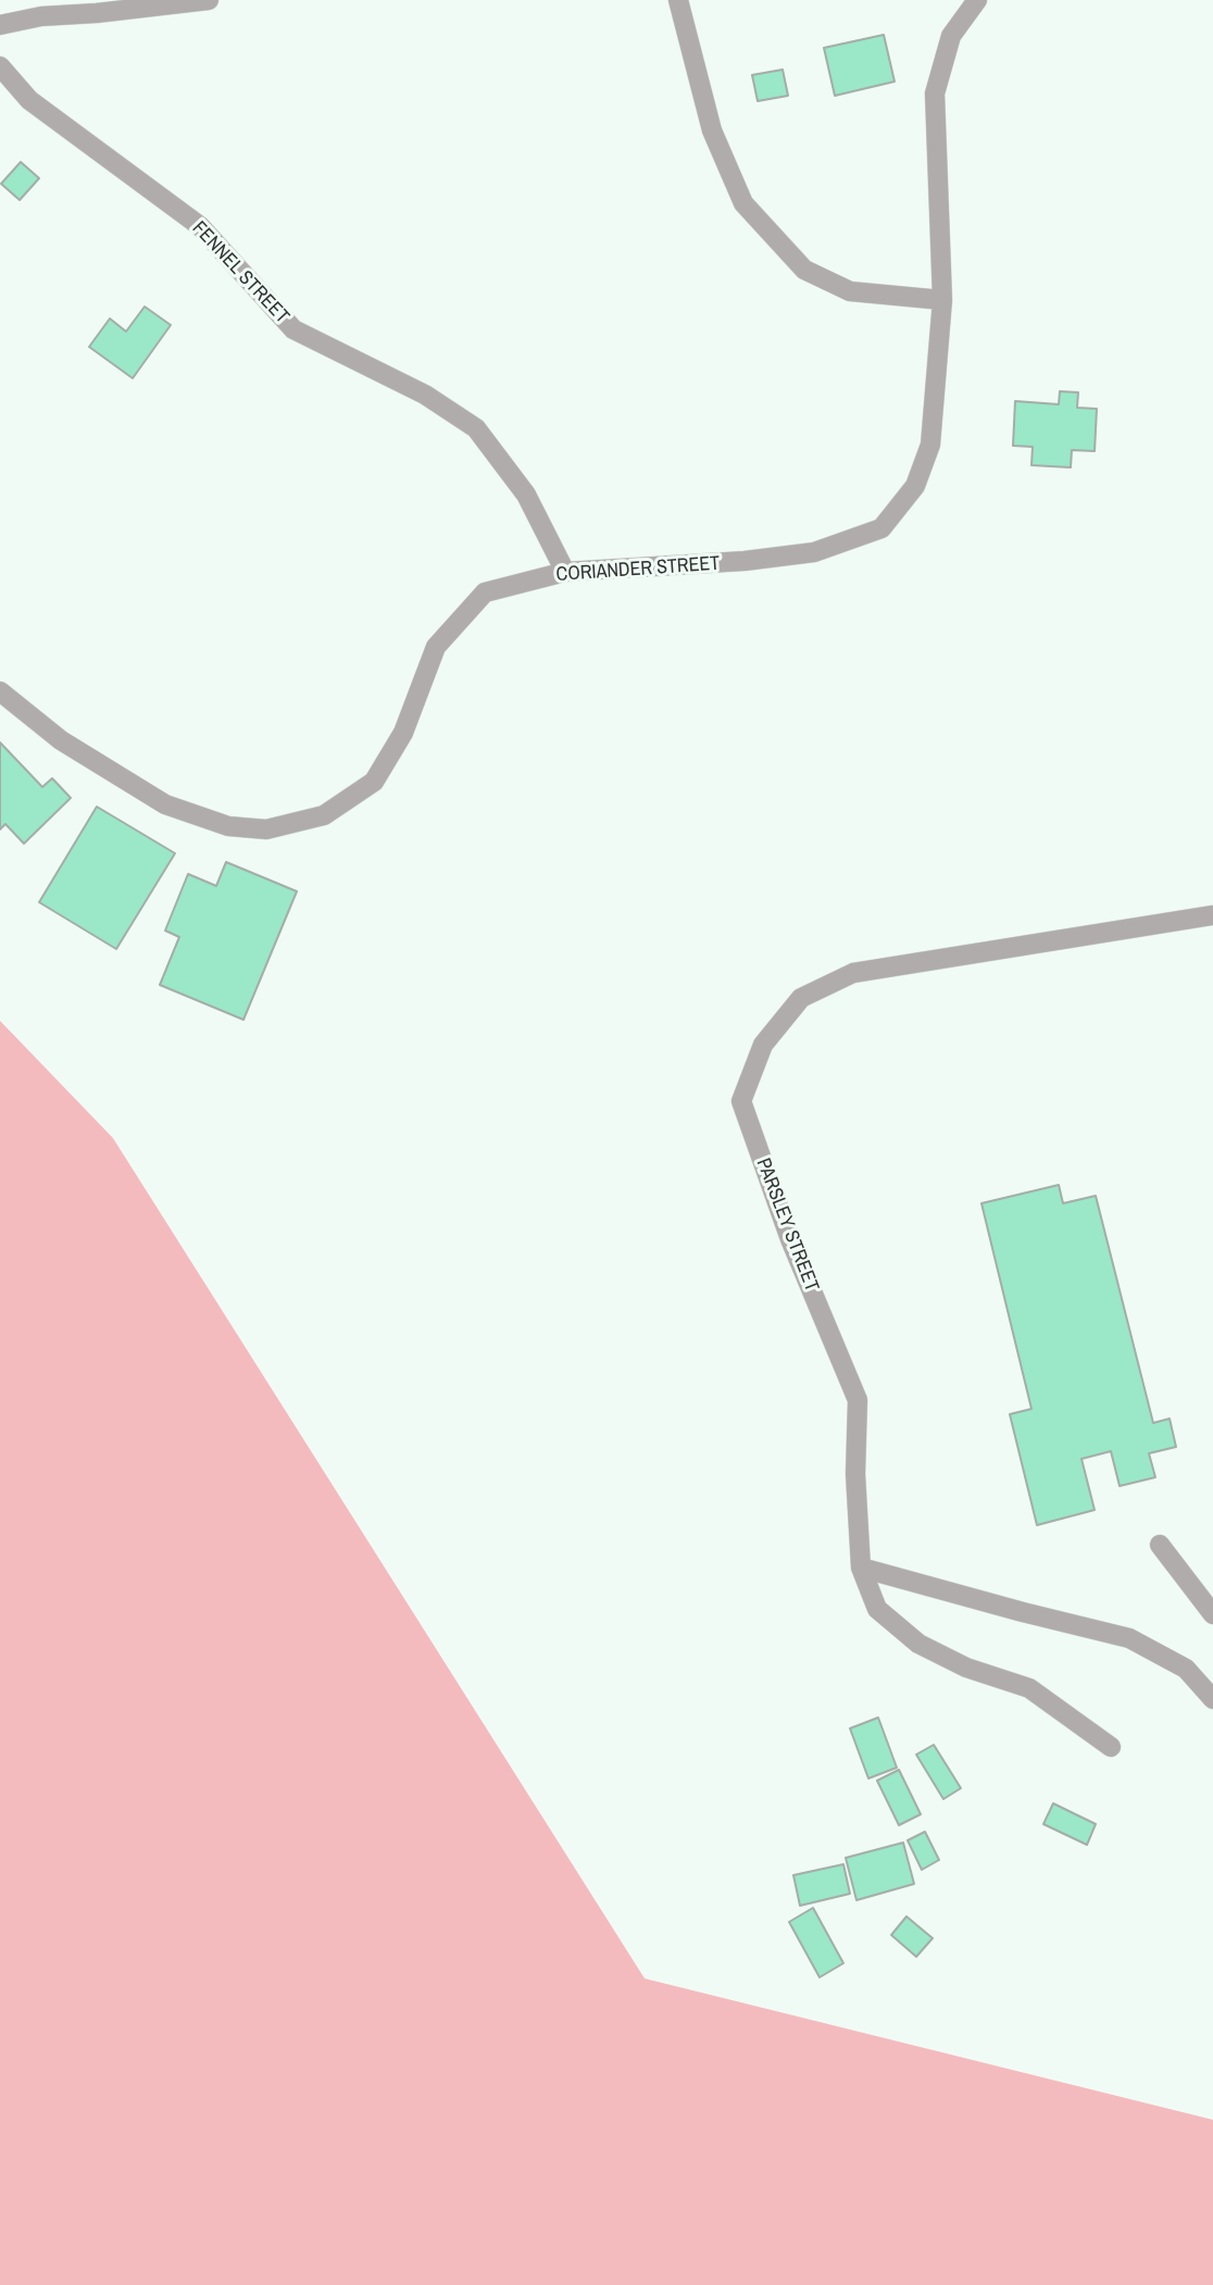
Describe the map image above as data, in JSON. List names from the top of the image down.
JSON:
{
  "streets": {
    "street": ["FENNEL STREET", "CORIANDER STREET", "PARSLEY STREET"]
  },
  "crossings": [
    ["FENNEL STREET", "CORIANDER STREET"]
  ]
}
